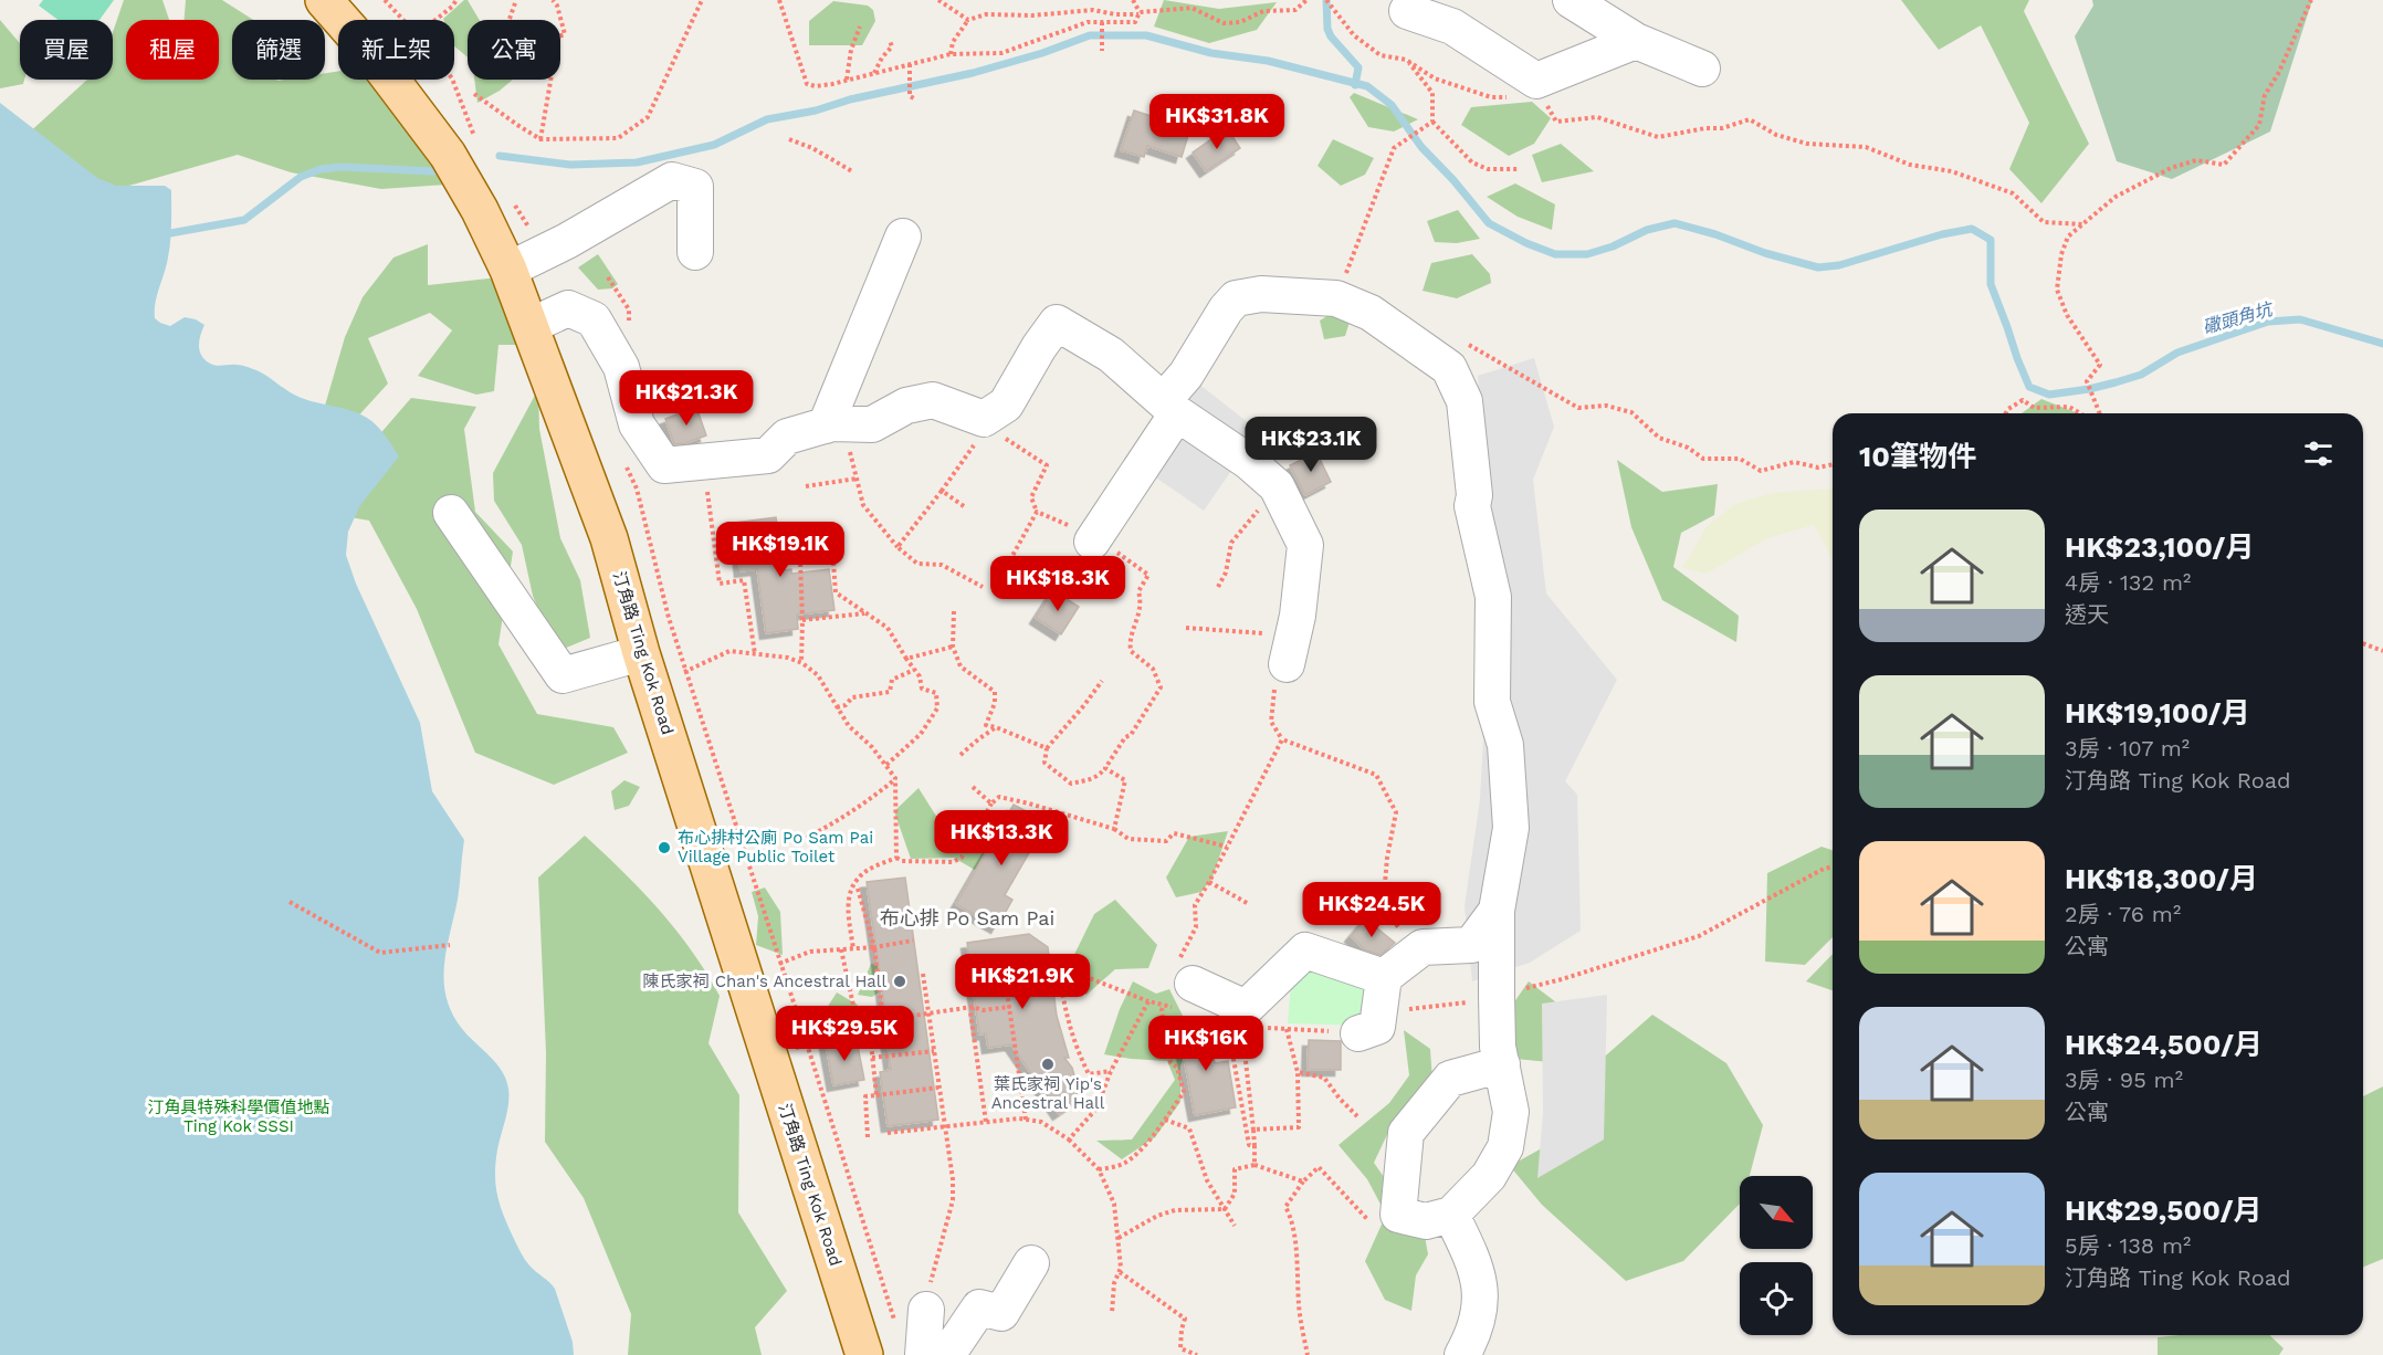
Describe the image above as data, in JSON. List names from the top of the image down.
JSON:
{
  "streets": {
    "main road": ["汀角路 Ting Kok Road"]
  },
  "districts": ["布心排 Po Sam Pai"],
  "water": ["䃟頭角坑"],
  "parks": ["汀角具特殊科學價值地點 Ting Kok SSSI"],
  "places": ["布心排村公廁 Po Sam Pai Village Public Toilet", "陳氏家祠 Chan's Ancestral Hall", "葉氏家祠 Yip's Ancestral Hall"],
  "north": "bottom right",
  "page": {
    "chip": [
      "買屋",
      "租屋",
      "篩選",
      "新上架",
      "公寓"
    ],
    "price": [
      "HK$31.8K",
      "HK$21.3K",
      "HK$23.1K",
      "HK$19.1K",
      "HK$18.3K",
      "HK$13.3K",
      "HK$24.5K",
      "HK$21.9K",
      "HK$29.5K",
      "HK$16K"
    ],
    "heading": "10筆物件",
    "list": [
      {
        "name": "HK$23,100/月",
        "note": "4房 · 132 m² · 透天"
      },
      {
        "name": "HK$19,100/月",
        "note": "3房 · 107 m² · 汀角路 Ting Kok Road"
      },
      {
        "name": "HK$18,300/月",
        "note": "2房 · 76 m² · 公寓"
      },
      {
        "name": "HK$24,500/月",
        "note": "3房 · 95 m² · 公寓"
      },
      {
        "name": "HK$29,500/月",
        "note": "5房 · 138 m² · 汀角路 Ting Kok Road"
      }
    ]
  }
}
